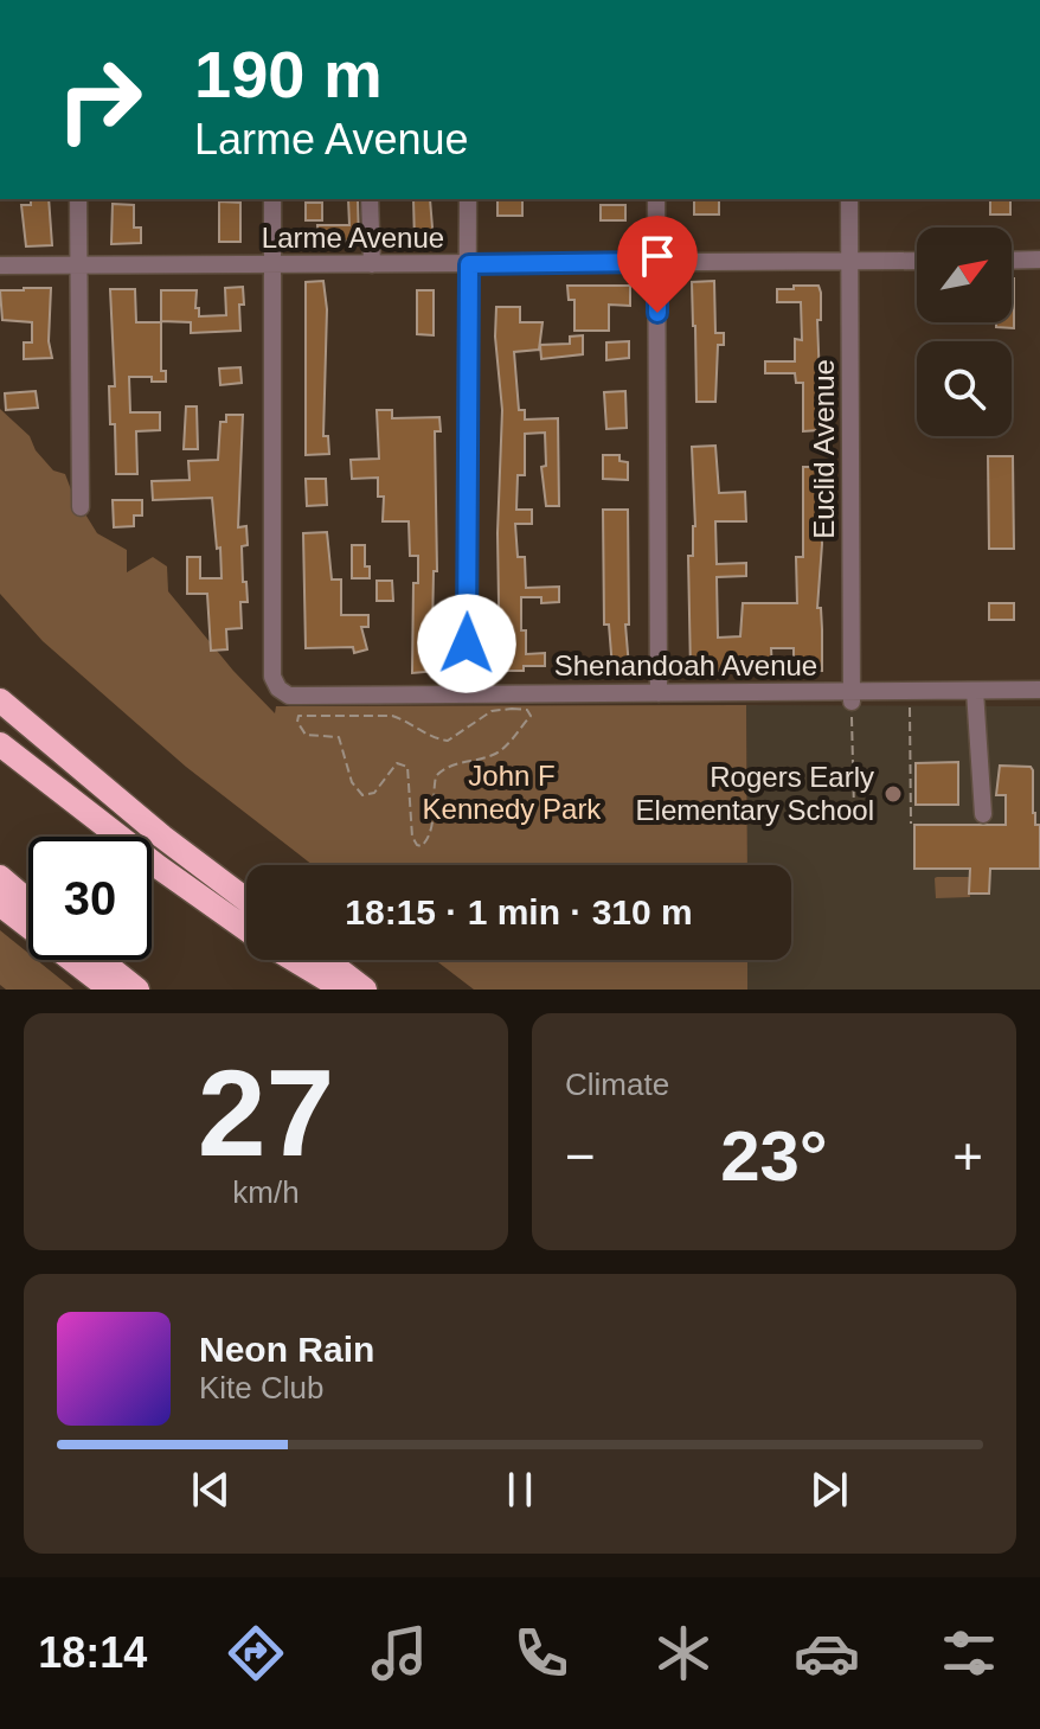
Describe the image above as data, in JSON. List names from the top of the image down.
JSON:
{
  "streets": {
    "street": ["Larme Avenue", "Euclid Avenue", "Shenandoah Avenue"]
  },
  "crossings": [
    ["Larme Avenue", "Euclid Avenue"],
    ["Larme Avenue", "Shenandoah Avenue"],
    ["Euclid Avenue", "Shenandoah Avenue"]
  ],
  "parks": ["John F Kennedy Park"],
  "places": ["Rogers Early Elementary School"],
  "north": "top right",
  "page": {
    "turn": ["190 m", "Larme Avenue"],
    "limit": "30",
    "trip": "18:15 · 1 min · 310 m",
    "tile": [
      ["27", "km/h"],
      "Climate"
    ],
    "heat": ["−", "23°", "+"],
    "song": ["Neon Rain", "Kite Club"],
    "tabs": "18:14"
  }
}
